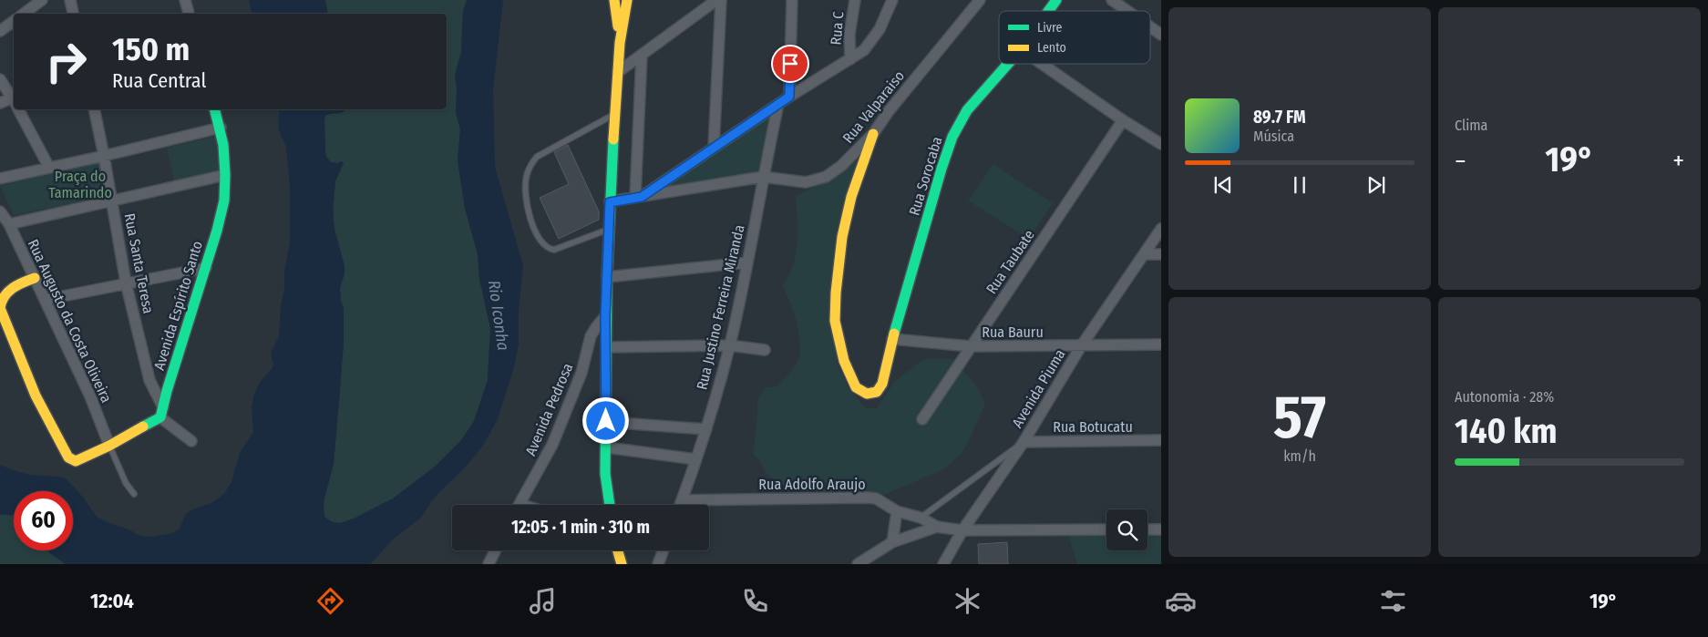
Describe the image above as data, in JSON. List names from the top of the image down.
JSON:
{
  "streets": {
    "street": [
      "Rua C",
      "Rua Valparaiso",
      "Rua Sorocaba",
      "Rua Taubate",
      "Rua Santa Teresa",
      "Avenida Espírito Santo",
      "Rua Justino Ferreira Miranda",
      "Rua Augusto da Costa Oliveira",
      "Rua Bauru",
      "Avenida Piuma",
      "Avenida Pedrosa",
      "Rua Botucatu",
      "Rua Adolfo Araujo"
    ]
  },
  "crossings": [
    ["Rua Valparaiso", "Rua Sorocaba"],
    ["Rua Valparaiso", "Rua Justino Ferreira Miranda"],
    ["Rua Sorocaba", "Rua Bauru"],
    ["Rua Taubate", "Rua Bauru"],
    ["Rua Santa Teresa", "Avenida Espírito Santo"],
    ["Rua Justino Ferreira Miranda", "Rua Adolfo Araujo"],
    ["Rua Bauru", "Avenida Piuma"],
    ["Avenida Piuma", "Rua Botucatu"],
    ["Avenida Piuma", "Rua Adolfo Araujo"]
  ],
  "water": ["Rio Iconha"],
  "parks": ["Praça do Tamarindo"],
  "legend": ["Livre", "Lento"],
  "page": {
    "tile": [
      "Clima",
      ["57", "km/h"],
      ["Autonomia · 28%", "140 km"]
    ],
    "turn": ["150 m", "Rua Central"],
    "song": ["89.7 FM", "Música"],
    "heat": ["−", "19°", "+"],
    "limit": "60",
    "trip": "12:05 · 1 min · 310 m",
    "tabs": ["12:04", "19°"]
  }
}
